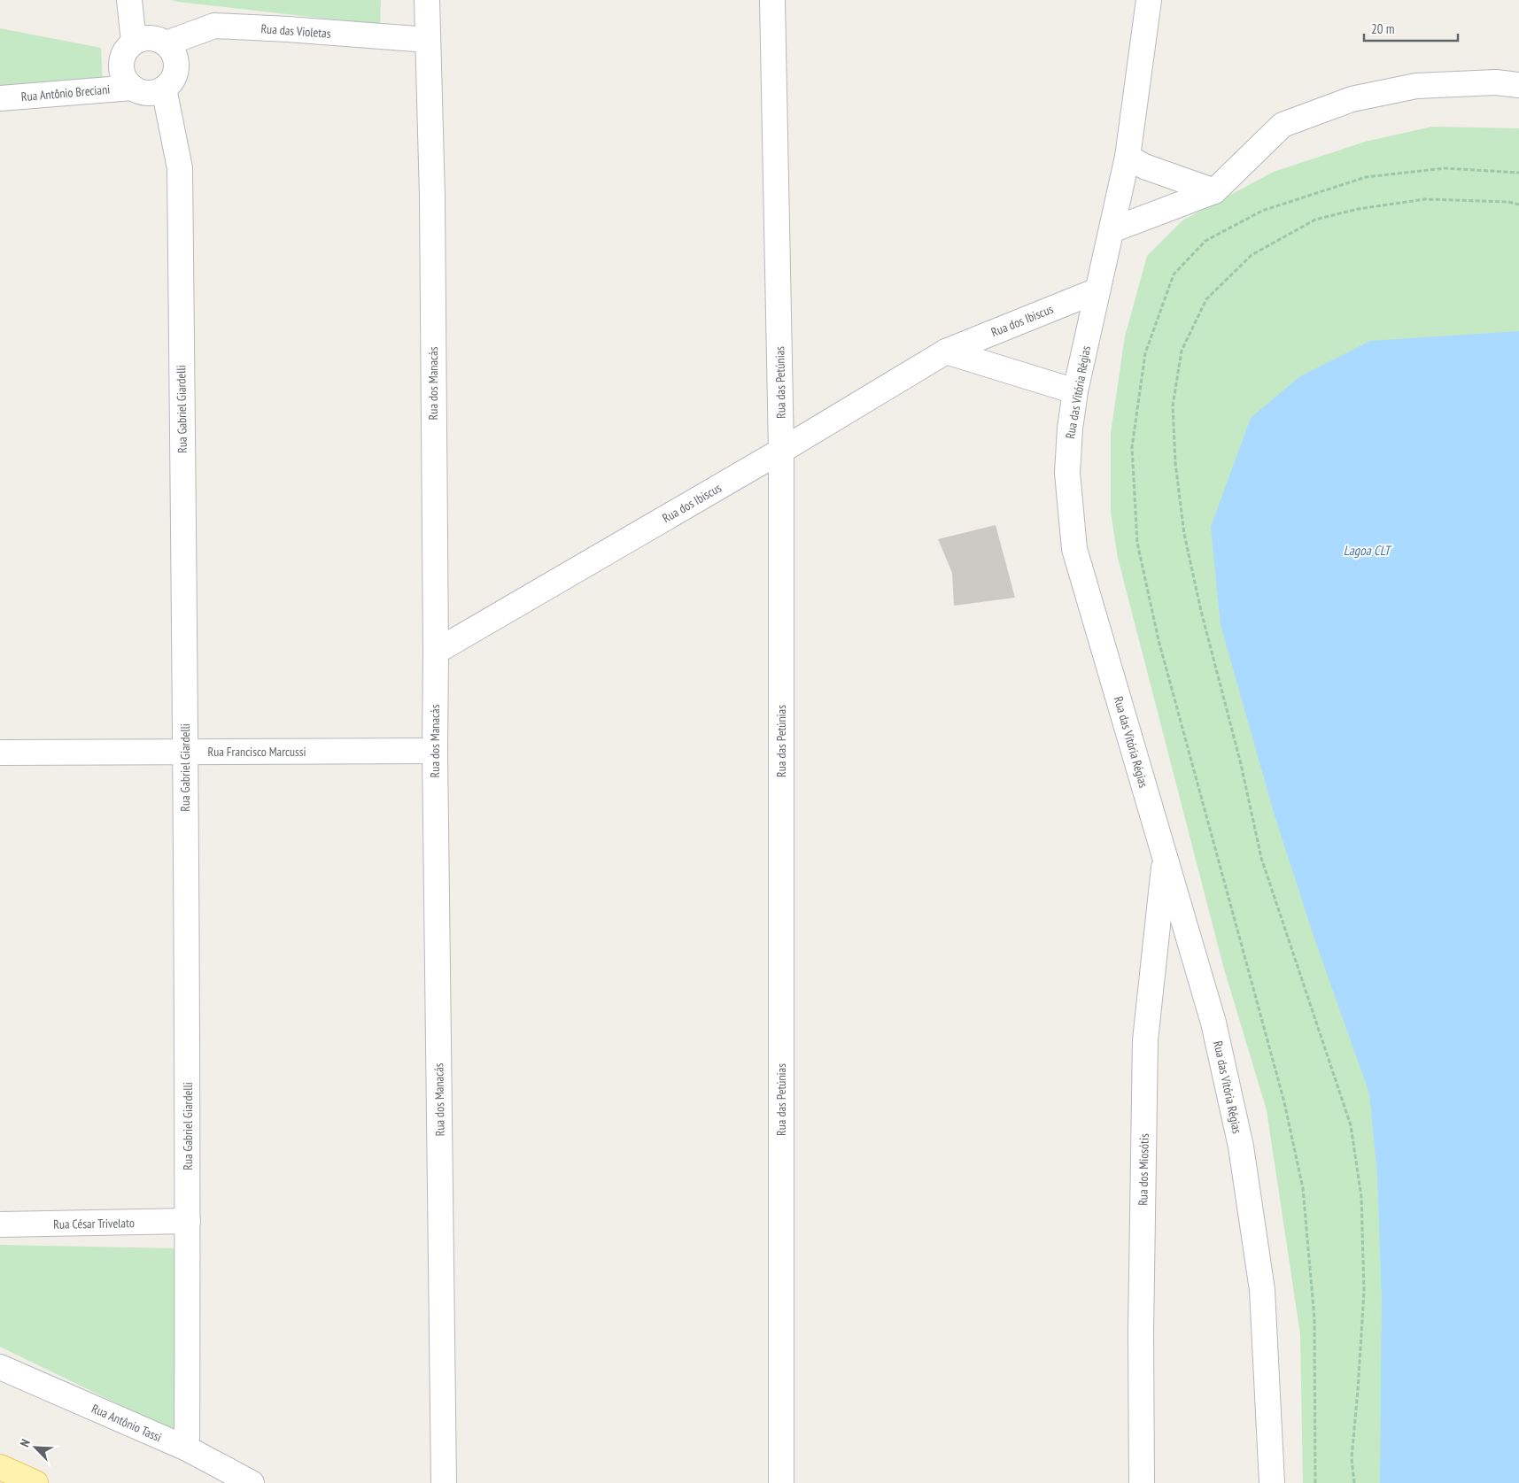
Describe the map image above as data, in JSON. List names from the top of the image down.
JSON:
{
  "streets": {
    "street": [
      "Rua das Violetas",
      "Rua Antônio Breciani",
      "Rua dos Ibiscus",
      "Rua das Petúnias",
      "Rua dos Manacás",
      "Rua das Vitória Régias",
      "Rua Gabriel Giardelli",
      "Rua Francisco Marcussi",
      "Rua dos Miosótis",
      "Rua César Trivelato",
      "Rua Antônio Tassi"
    ]
  },
  "crossings": [
    ["Rua das Violetas", "Rua Antônio Breciani"],
    ["Rua das Violetas", "Rua dos Manacás"],
    ["Rua das Violetas", "Rua Gabriel Giardelli"],
    ["Rua Antônio Breciani", "Rua Gabriel Giardelli"],
    ["Rua dos Ibiscus", "Rua das Petúnias"],
    ["Rua dos Ibiscus", "Rua dos Manacás"],
    ["Rua dos Ibiscus", "Rua das Vitória Régias"],
    ["Rua dos Manacás", "Rua Francisco Marcussi"],
    ["Rua das Vitória Régias", "Rua dos Miosótis"],
    ["Rua Gabriel Giardelli", "Rua Francisco Marcussi"],
    ["Rua Gabriel Giardelli", "Rua César Trivelato"],
    ["Rua Gabriel Giardelli", "Rua Antônio Tassi"]
  ],
  "water": ["Lagoa CLT"],
  "scale_bar": "20 m",
  "north": "top left"
}
